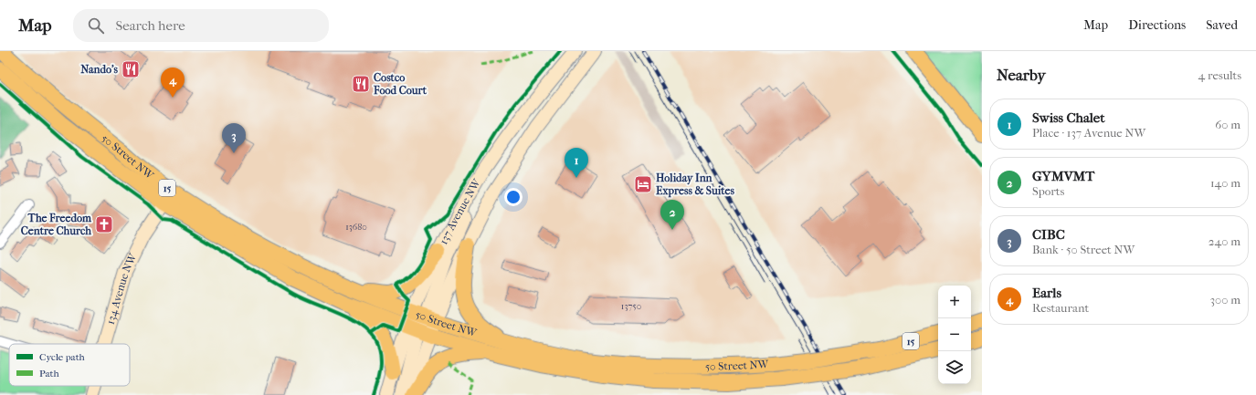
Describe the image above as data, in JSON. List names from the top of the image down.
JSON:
{
  "streets": {
    "main road": [
      "50 Street NW",
      "15",
      "137 Avenue NW",
      "134 Avenue NW"
    ]
  },
  "crossings": [
    ["50 Street NW", "137 Avenue NW"],
    ["50 Street NW", "134 Avenue NW"]
  ],
  "places": {
    "restaurant": ["Nando's", "Costco Food Court"],
    "hotel": ["Holiday Inn Express & Suites"],
    "church": ["The Freedom Centre Church"]
  },
  "house_numbers": ["13680", "13750"],
  "legend": ["Cycle path", "Path"],
  "page": {
    "header": "Map",
    "search": "Search here",
    "nav": ["Map", "Directions", "Saved"],
    "heading": ["Nearby", "4 results"],
    "pins": [
      "4",
      "3",
      "1",
      "2"
    ],
    "list": [
      {
        "mark": "1",
        "name": "Swiss Chalet",
        "note": "Place · 137 Avenue NW",
        "value": "60 m"
      },
      {
        "mark": "2",
        "name": "GYMVMT",
        "note": "Sports",
        "value": "140 m"
      },
      {
        "mark": "3",
        "name": "CIBC",
        "note": "Bank · 50 Street NW",
        "value": "240 m"
      },
      {
        "mark": "4",
        "name": "Earls",
        "note": "Restaurant",
        "value": "300 m"
      }
    ],
    "map_buttons": ["+", "−"]
  }
}
